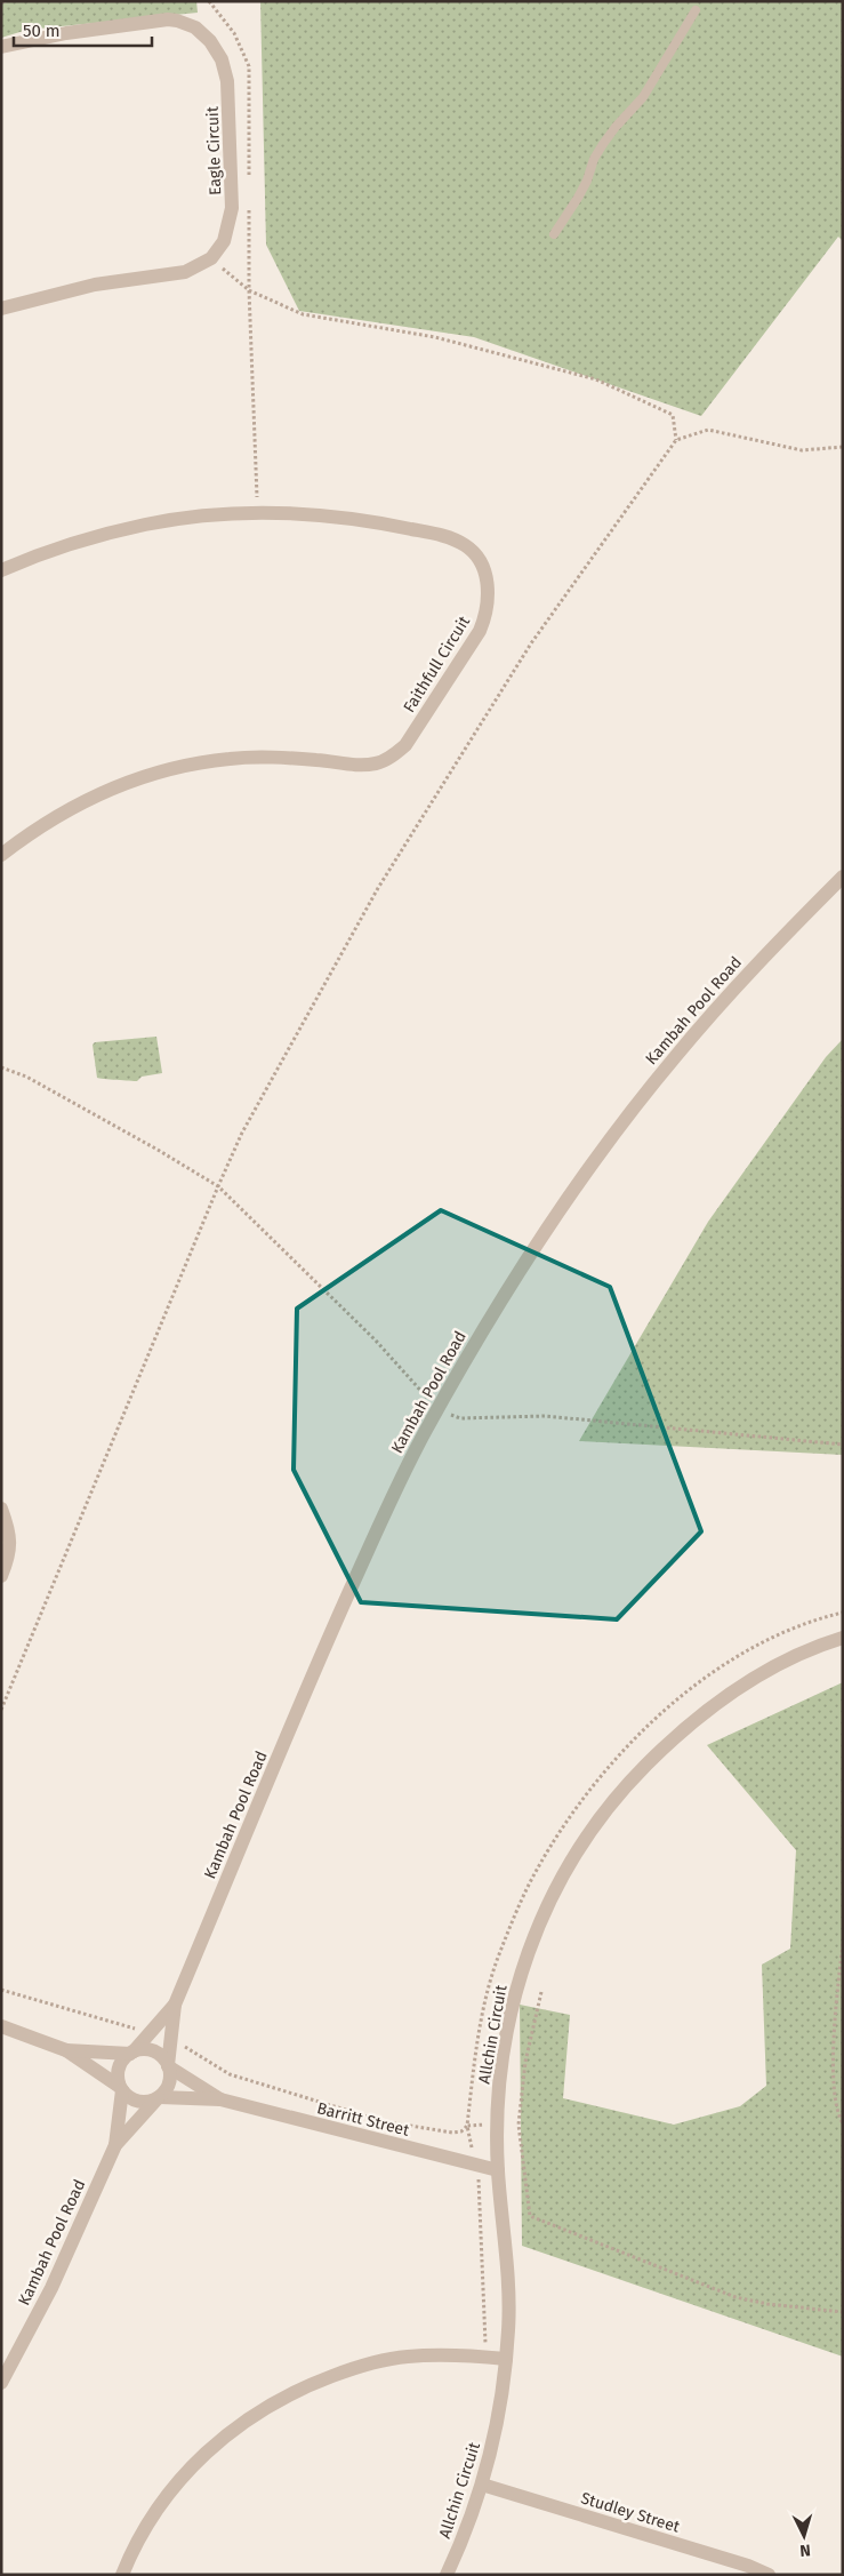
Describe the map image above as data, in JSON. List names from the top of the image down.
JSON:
{
  "streets": {
    "street": [
      "Eagle Circuit",
      "Faithfull Circuit",
      "Kambah Pool Road",
      "Allchin Circuit",
      "Barritt Street",
      "Studley Street"
    ]
  },
  "crossings": [
    ["Kambah Pool Road", "Barritt Street"],
    ["Allchin Circuit", "Barritt Street"],
    ["Allchin Circuit", "Studley Street"]
  ],
  "scale_bar": "50 m",
  "north": "bottom"
}
